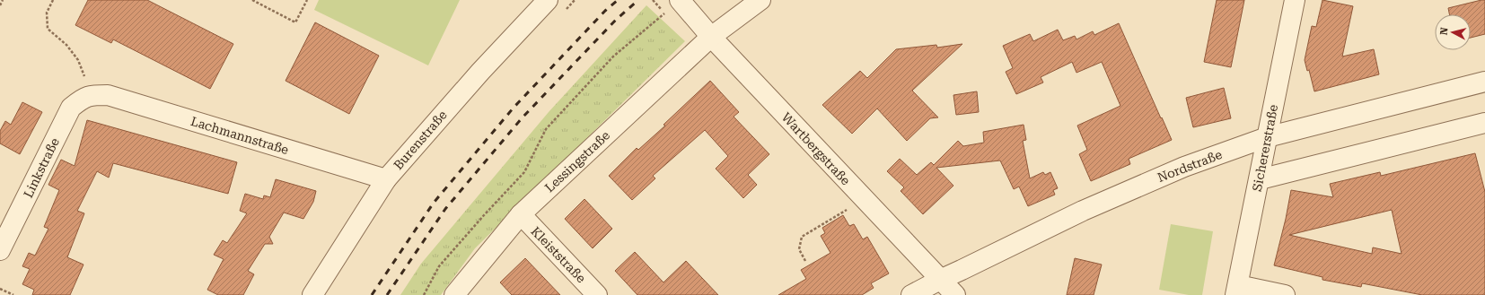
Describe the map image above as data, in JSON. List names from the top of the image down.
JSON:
{
  "streets": {
    "street": [
      "Lachmannstraße",
      "Burenstraße",
      "Sichererstraße",
      "Wartbergstraße",
      "Lessingstraße",
      "Nordstraße",
      "Linkstraße",
      "Kleiststraße"
    ]
  },
  "crossings": [
    ["Lachmannstraße", "Burenstraße"],
    ["Lachmannstraße", "Linkstraße"],
    ["Sichererstraße", "Nordstraße"],
    ["Wartbergstraße", "Lessingstraße"],
    ["Wartbergstraße", "Nordstraße"],
    ["Lessingstraße", "Kleiststraße"]
  ],
  "north": "left"
}
